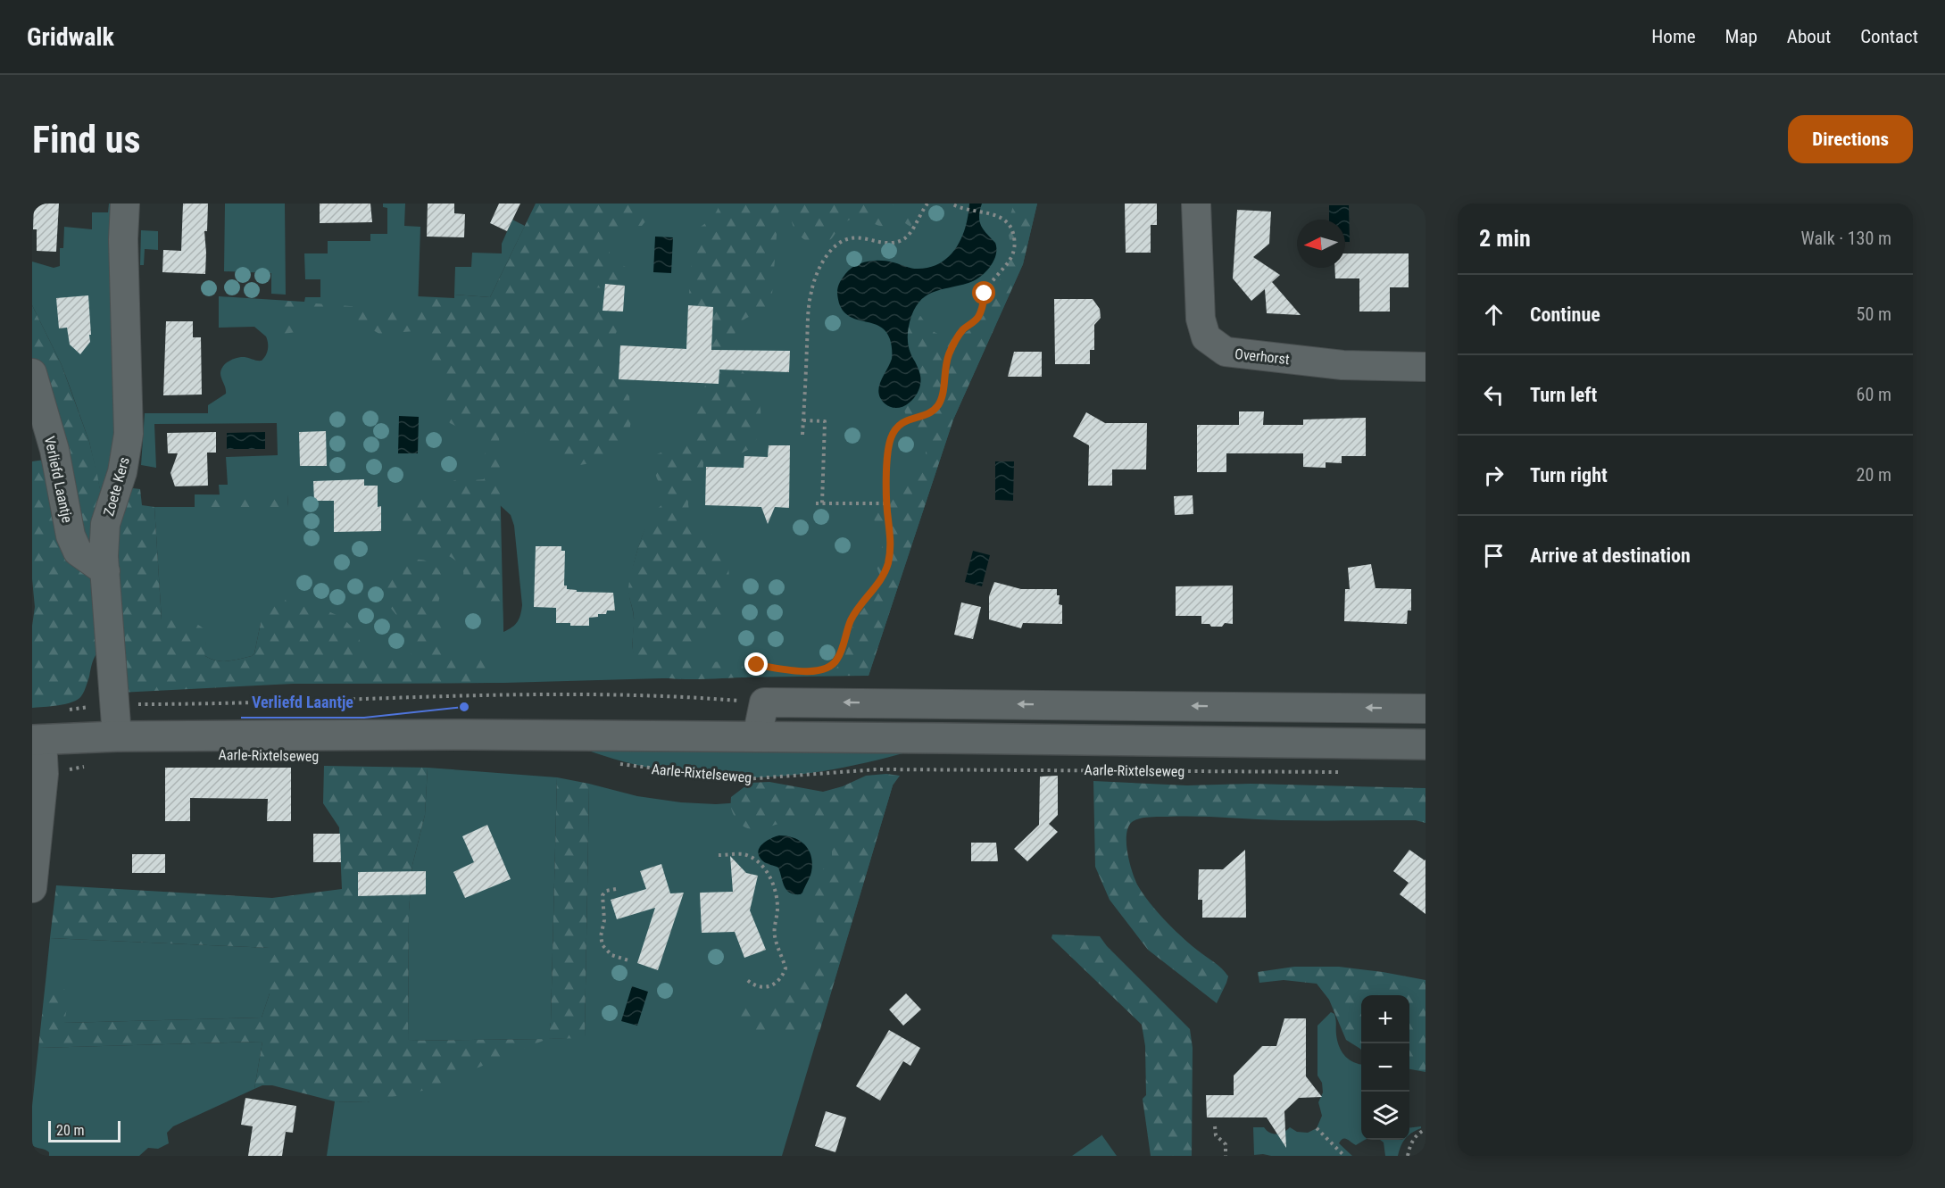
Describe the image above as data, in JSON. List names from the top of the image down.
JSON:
{
  "streets": {
    "street": [
      "Overhorst",
      "Verliefd Laantje",
      "Zoete Kers",
      "Aarle-Rixtelseweg"
    ]
  },
  "crossings": [
    ["Verliefd Laantje", "Zoete Kers"],
    ["Zoete Kers", "Aarle-Rixtelseweg"]
  ],
  "places": ["Verliefd Laantje"],
  "scale_bar": "20 m",
  "north": "left",
  "page": {
    "header": "Gridwalk",
    "nav": [
      "Home",
      "Map",
      "About",
      "Contact"
    ],
    "buttons": "Directions",
    "title": "Find us",
    "heading": ["2 min", "Walk · 130 m"],
    "list": [
      ["Continue", "50 m"],
      ["Turn left", "60 m"],
      ["Turn right", "20 m"],
      "Arrive at destination"
    ],
    "map_buttons": ["+", "−"],
    "scale": "20 m"
  }
}
